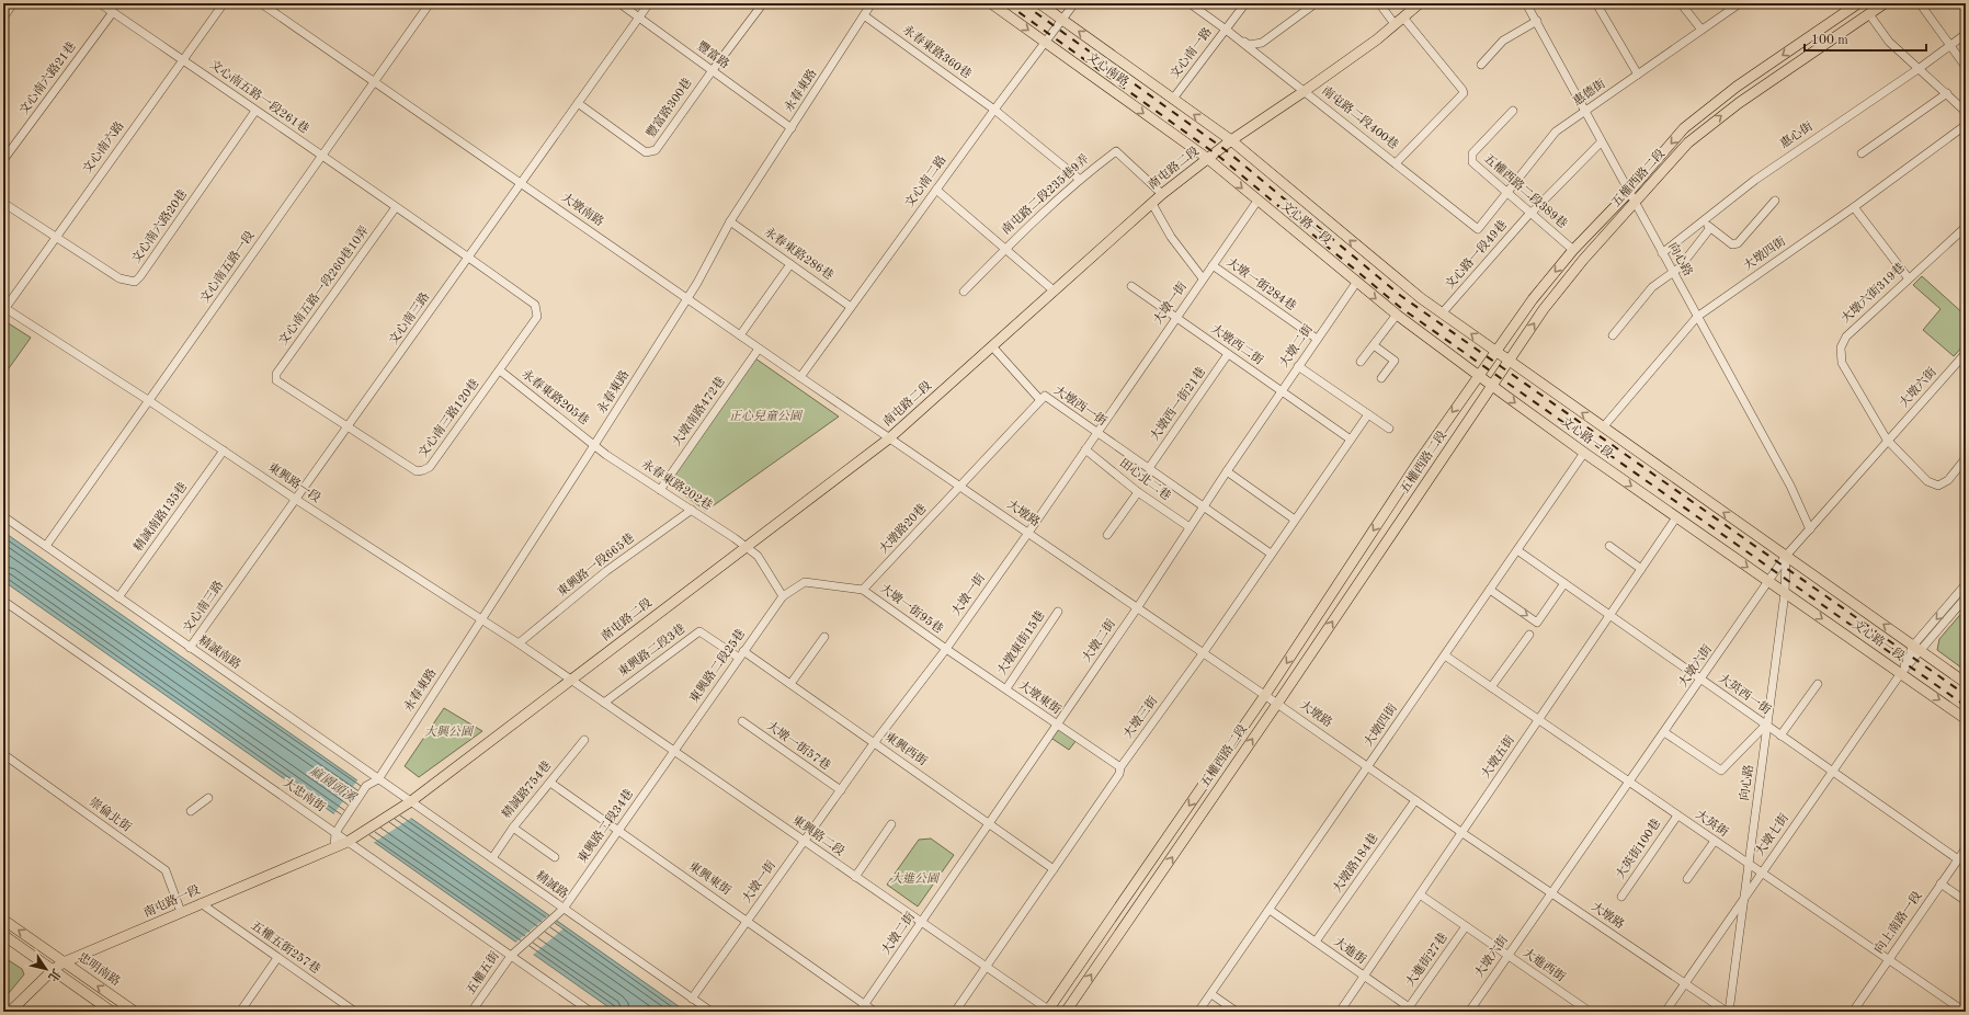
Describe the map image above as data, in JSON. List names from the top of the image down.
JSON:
{
  "streets": {
    "main road": [
      "文心南路",
      "南屯路二段",
      "五權西路二段",
      "文心路一段",
      "南屯路一段",
      "忠明南路"
    ],
    "street": [
      "永春東路360巷",
      "文心南一路",
      "豐富路",
      "文心南六路21巷",
      "永春東路",
      "惠德街",
      "文心南五路一段261巷",
      "豐富路300巷",
      "南屯路二段400巷",
      "惠心街",
      "文心南六路",
      "文心南二路",
      "五權西路二段389巷",
      "南屯路二段235巷9弄",
      "大墩南路",
      "文心南六路20巷",
      "永春東路286巷",
      "大墩四街",
      "文心路一段49巷",
      "向心路",
      "文心南五路一段",
      "大墩一街284巷",
      "文心南五路一段260巷10弄",
      "大墩六街319巷",
      "大墩一街",
      "文心南三路",
      "大墩西二街",
      "大墩二街",
      "大墩六街",
      "永春東路205巷",
      "大墩西一街21巷",
      "大墩西一街",
      "大墩南路472巷",
      "文心南三路120巷",
      "田心北二巷",
      "東興路一段",
      "永春東路202巷",
      "大墩路",
      "精誠南路135巷",
      "大墩路20巷",
      "東興路一段665巷",
      "大墩一街95巷",
      "大墩東街15巷",
      "東興路二段3巷",
      "精誠南路",
      "東興路二段25巷",
      "大英西一街",
      "大墩東街",
      "大墩三街",
      "大墩一街57巷",
      "東興西街",
      "大墩五街",
      "精誠路754巷",
      "大忠南街",
      "崇倫北街",
      "大英街",
      "東興路二段34巷",
      "大墩七街",
      "東興路二段",
      "大英街100巷",
      "大墩路184巷",
      "東興東街",
      "精誠路",
      "向上南路一段",
      "五權五街257巷",
      "大進街",
      "大進街27巷",
      "大進西街",
      "五權五街"
    ]
  },
  "crossings": [
    ["永春東路360巷", "永春東路"],
    ["永春東路360巷", "文心南二路"],
    ["永春東路360巷", "南屯路二段235巷9弄"],
    ["文心南一路", "文心南路"],
    ["文心南一路", "南屯路二段400巷"],
    ["豐富路", "永春東路"],
    ["豐富路", "豐富路300巷"],
    ["豐富路", "文心南三路"],
    ["文心南路", "南屯路二段"],
    ["文心南路", "文心南二路"],
    ["文心南路", "文心路一段"],
    ["文心南六路21巷", "文心南五路一段261巷"],
    ["永春東路", "大墩南路"],
    ["永春東路", "永春東路286巷"],
    ["永春東路", "永春東路205巷"],
    ["永春東路", "東興路一段"],
    ["永春東路", "永春東路202巷"],
    ["永春東路", "精誠南路"],
    ["永春東路", "大忠南街"],
    ["永春東路", "精誠路"],
    ["惠德街", "南屯路二段400巷"],
    ["惠德街", "五權西路二段389巷"],
    ["惠德街", "向心路"],
    ["文心南五路一段261巷", "文心南六路"],
    ["文心南五路一段261巷", "文心南六路20巷"],
    ["文心南五路一段261巷", "文心南五路一段"],
    ["文心南五路一段261巷", "文心南五路一段260巷10弄"],
    ["文心南五路一段261巷", "文心南三路"],
    ["文心南五路一段261巷", "永春東路205巷"],
    ["文心南五路一段261巷", "文心南三路120巷"],
    ["豐富路300巷", "文心南三路"],
    ["南屯路二段400巷", "南屯路二段"],
    ["惠心街", "向心路"],
    ["文心南六路", "文心南六路20巷"],
    ["文心南六路", "東興路一段"],
    ["南屯路二段", "南屯路二段235巷9弄"],
    ["南屯路二段", "大墩南路"],
    ["南屯路二段", "文心路一段"],
    ["南屯路二段", "東興路一段"],
    ["南屯路二段", "永春東路202巷"],
    ["南屯路二段", "大墩路"],
    ["南屯路二段", "東興路二段"],
    ["南屯路二段", "精誠路"],
    ["南屯路二段", "南屯路一段"],
    ["五權西路二段", "五權西路二段389巷"],
    ["五權西路二段", "文心路一段"],
    ["五權西路二段", "向心路"],
    ["五權西路二段", "大墩路"],
    ["五權西路二段", "東興路二段"],
    ["文心南二路", "大墩南路"],
    ["文心南二路", "永春東路286巷"],
    ["五權西路二段389巷", "文心路一段49巷"],
    ["大墩南路", "文心南五路一段"],
    ["大墩南路", "文心南三路"],
    ["大墩南路", "大墩南路472巷"],
    ["大墩南路", "大墩路"],
    ["文心路一段", "大墩四街"],
    ["文心路一段", "文心路一段49巷"],
    ["文心路一段", "向心路"],
    ["文心路一段", "大墩一街"],
    ["文心路一段", "大墩二街"],
    ["文心路一段", "大墩六街"],
    ["文心路一段", "大墩五街"],
    ["文心路一段", "大墩七街"],
    ["大墩四街", "向心路"],
    ["大墩四街", "大墩路"],
    ["大墩四街", "大英西一街"],
    ["大墩四街", "大英街"],
    ["大墩四街", "大進街"],
    ["文心路一段49巷", "向心路"],
    ["向心路", "大墩六街"],
    ["向心路", "大墩路"],
    ["向心路", "大英西一街"],
    ["向心路", "大英街"],
    ["向心路", "大墩七街"],
    ["文心南五路一段", "東興路一段"],
    ["文心南五路一段", "精誠南路"],
    ["大墩一街284巷", "大墩一街"],
    ["大墩一街284巷", "大墩二街"],
    ["文心南五路一段260巷10弄", "文心南三路"],
    ["文心南五路一段260巷10弄", "文心南三路120巷"],
    ["大墩六街319巷", "大墩六街"],
    ["大墩一街", "大墩西二街"],
    ["大墩一街", "大墩西一街"],
    ["大墩一街", "田心北二巷"],
    ["大墩一街", "大墩路"],
    ["大墩一街", "大墩一街95巷"],
    ["大墩一街", "大墩東街"],
    ["大墩一街", "大墩一街57巷"],
    ["大墩一街", "東興西街"],
    ["大墩一街", "東興路二段"],
    ["大墩一街", "東興東街"],
    ["大墩一街", "精誠路"],
    ["文心南三路", "文心南三路120巷"],
    ["文心南三路", "東興路一段"],
    ["文心南三路", "精誠南路"],
    ["大墩西二街", "大墩二街"],
    ["大墩西二街", "大墩西一街21巷"],
    ["大墩西二街", "大墩三街"],
    ["大墩二街", "大墩西一街"],
    ["大墩二街", "田心北二巷"],
    ["大墩二街", "大墩路"],
    ["大墩二街", "大墩東街"],
    ["大墩二街", "東興西街"],
    ["大墩二街", "東興路二段"],
    ["大墩二街", "東興東街"],
    ["大墩六街", "大墩路"],
    ["大墩六街", "大英西一街"],
    ["大墩六街", "大英街"],
    ["大墩六街", "大進西街"],
    ["永春東路205巷", "文心南三路120巷"],
    ["永春東路205巷", "永春東路202巷"],
    ["大墩西一街21巷", "大墩西一街"],
    ["大墩西一街", "大墩路"],
    ["大墩西一街", "大墩路20巷"],
    ["大墩西一街", "大墩三街"],
    ["大墩南路472巷", "永春東路202巷"],
    ["東興路一段", "精誠南路135巷"],
    ["東興路一段", "東興路一段665巷"],
    ["東興路一段", "東興路二段"],
    ["永春東路202巷", "東興路一段665巷"],
    ["永春東路202巷", "東興路二段25巷"],
    ["大墩路", "大墩路20巷"],
    ["大墩路", "大墩三街"],
    ["大墩路", "大墩五街"],
    ["大墩路", "大墩七街"],
    ["大墩路", "大墩路184巷"],
    ["精誠南路135巷", "精誠南路"],
    ["大墩路20巷", "大墩一街95巷"],
    ["大墩一街95巷", "大墩東街"],
    ["大墩東街15巷", "大墩東街"],
    ["東興路二段3巷", "東興路二段25巷"],
    ["東興路二段3巷", "東興西街"],
    ["東興路二段3巷", "東興路二段"],
    ["精誠南路", "精誠路"],
    ["東興路二段25巷", "東興西街"],
    ["東興路二段25巷", "東興路二段34巷"],
    ["東興路二段25巷", "東興路二段"],
    ["大英西一街", "大墩五街"],
    ["大英西一街", "大墩七街"],
    ["大英西一街", "向上南路一段"],
    ["大墩東街", "大墩三街"],
    ["大墩三街", "東興西街"],
    ["大墩三街", "東興路二段"],
    ["大墩五街", "大英街"],
    ["大墩五街", "大進街"],
    ["大墩五街", "大進西街"],
    ["精誠路754巷", "東興東街"],
    ["精誠路754巷", "精誠路"],
    ["大忠南街", "南屯路一段"],
    ["大忠南街", "五權五街"],
    ["崇倫北街", "南屯路一段"],
    ["大英街", "大墩七街"],
    ["大英街", "大英街100巷"],
    ["大英街", "向上南路一段"],
    ["東興路二段34巷", "東興路二段"],
    ["東興路二段34巷", "東興東街"],
    ["東興路二段34巷", "精誠路"],
    ["東興路二段34巷", "五權五街"],
    ["大墩路184巷", "大進街"],
    ["南屯路一段", "五權五街257巷"],
    ["南屯路一段", "忠明南路"],
    ["大進街", "大進街27巷"],
    ["大進街27巷", "大進西街"]
  ],
  "water": ["麻園頭溪"],
  "parks": ["正心兒童公園", "大興公園", "大進公園"],
  "scale_bar": "100 m",
  "north": "bottom right"
}
